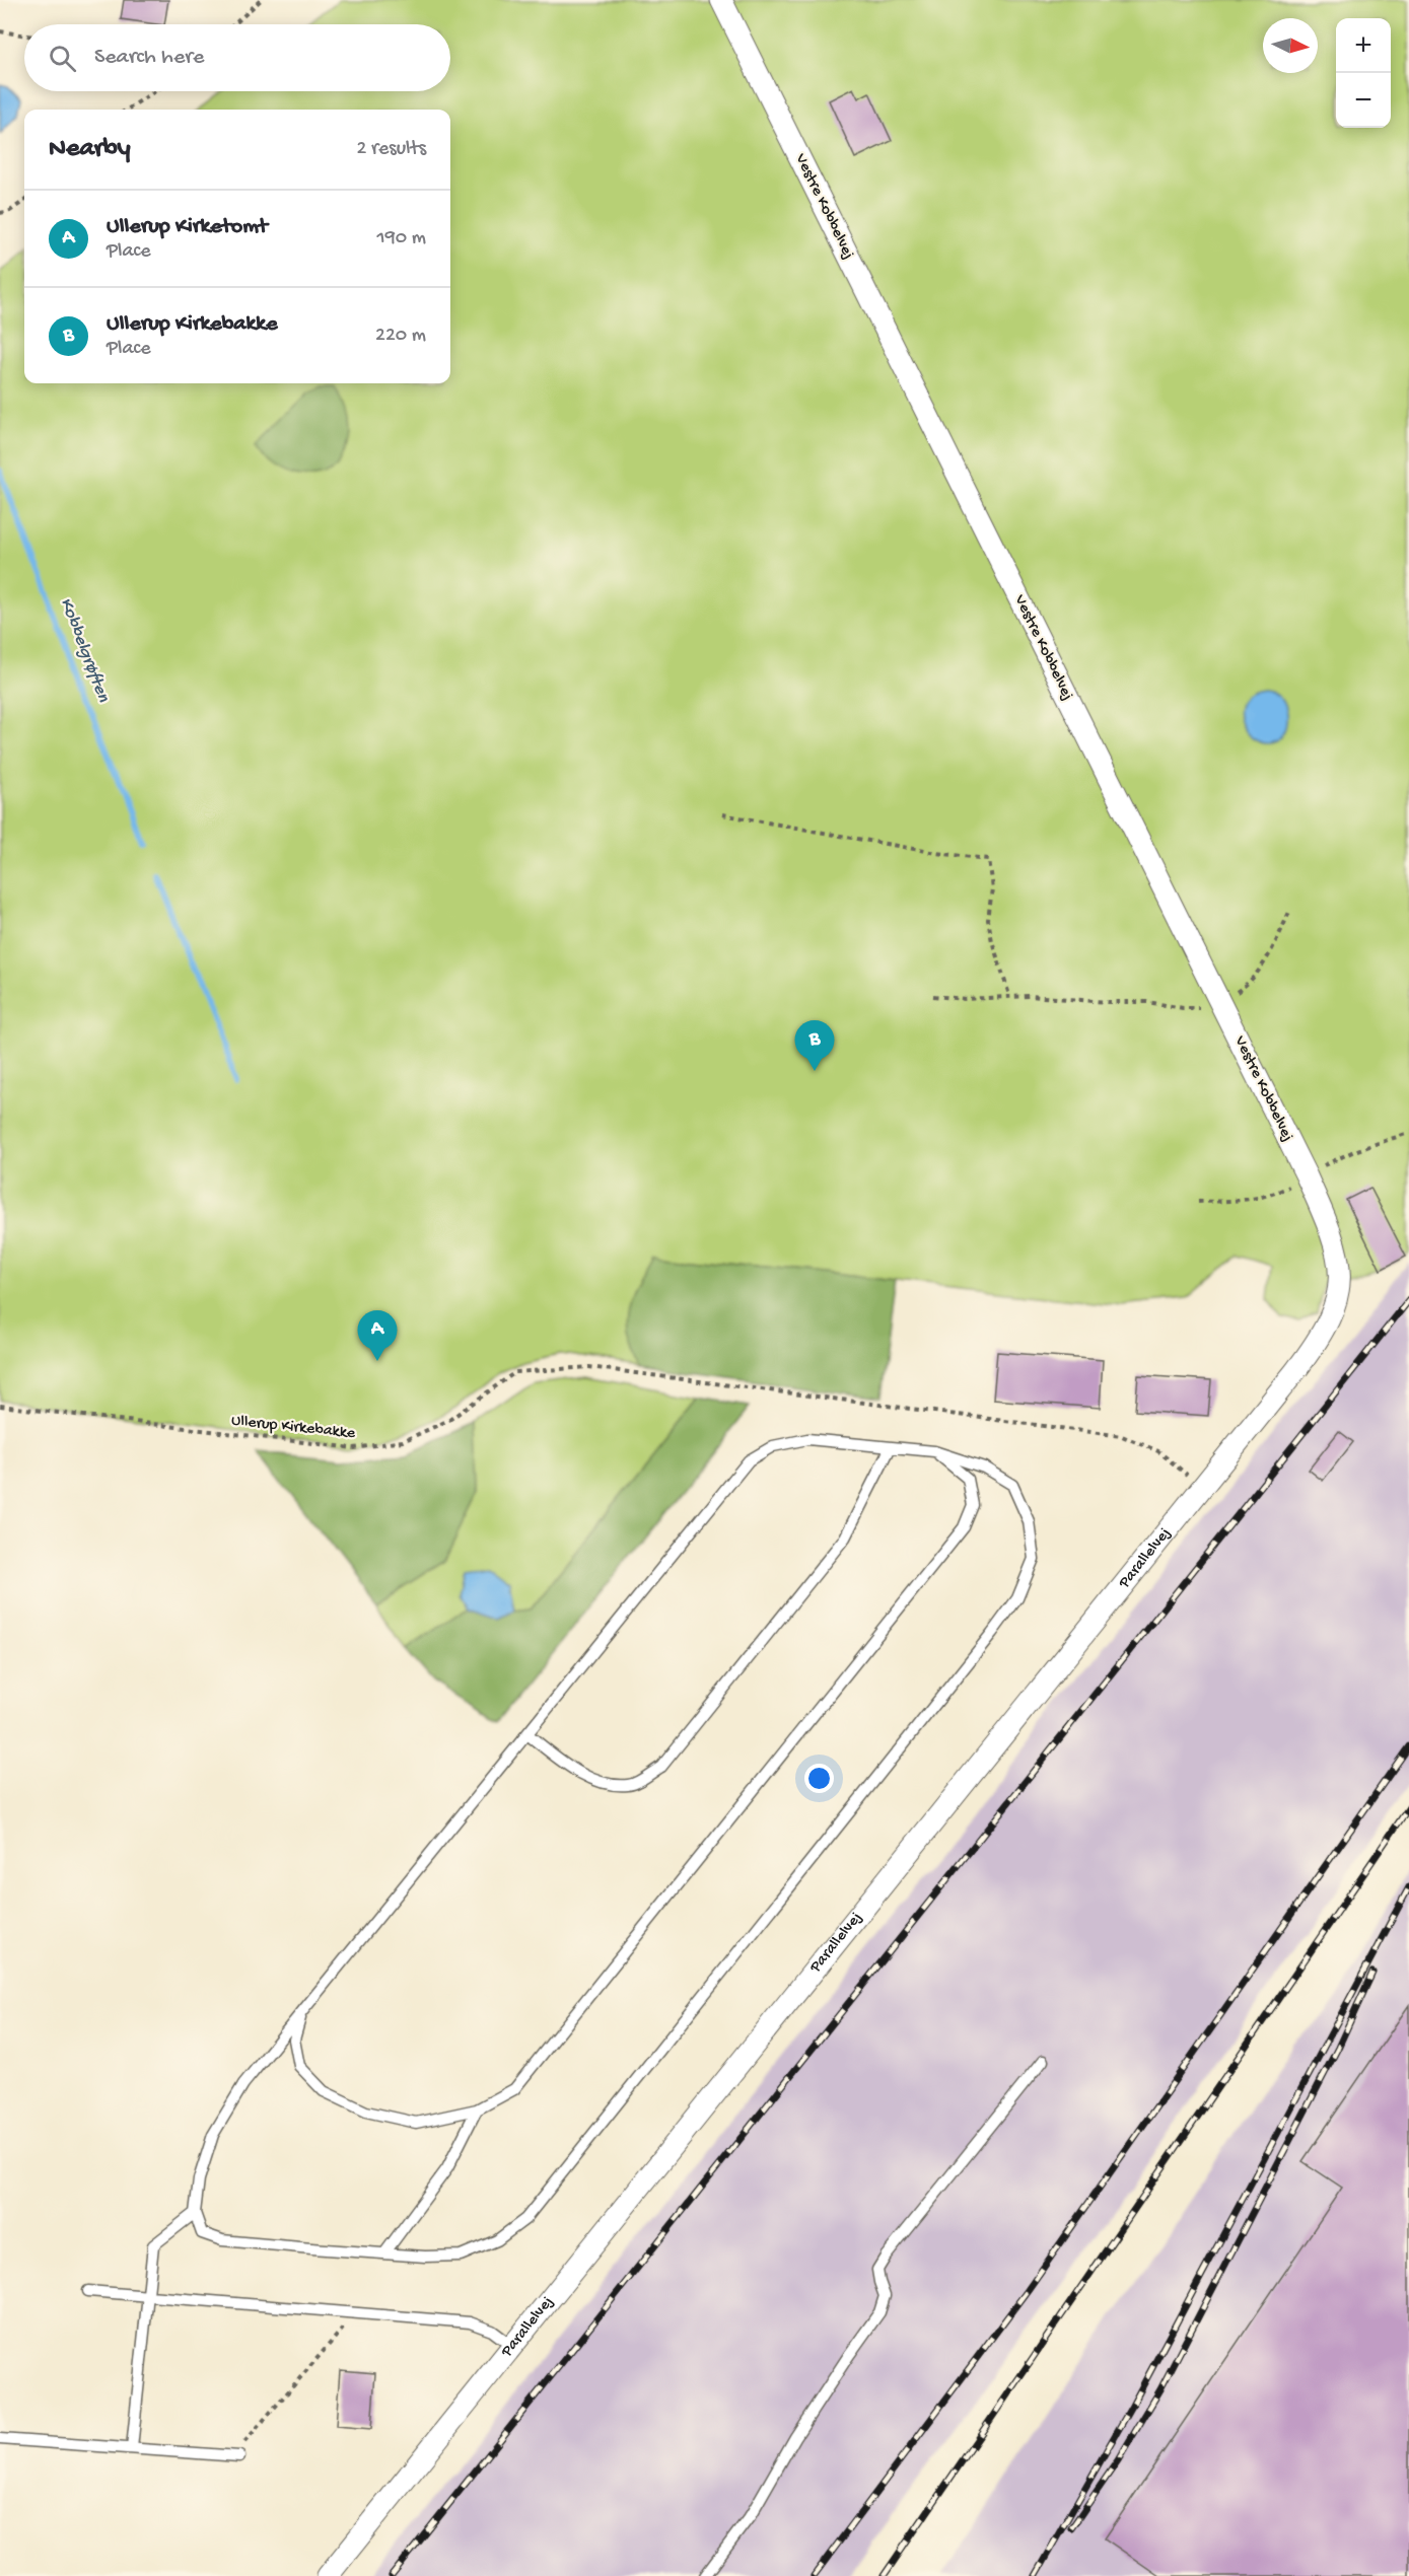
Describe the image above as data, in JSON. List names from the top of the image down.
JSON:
{
  "streets": {
    "street": ["Vestre Kobbelvej", "Parallelvej"],
    "path": ["Ullerup Kirkebakke"]
  },
  "crossings": [
    ["Vestre Kobbelvej", "Parallelvej"],
    ["Ullerup Kirkebakke", "Parallelvej"]
  ],
  "water": ["Kobbelgrøften"],
  "north": "right",
  "page": {
    "map_buttons": ["+", "−"],
    "search": "Search here",
    "heading": ["Nearby", "2 results"],
    "list": [
      {
        "mark": "A",
        "name": "Ullerup Kirketomt",
        "note": "Place",
        "value": "190 m"
      },
      {
        "mark": "B",
        "name": "Ullerup Kirkebakke",
        "note": "Place",
        "value": "220 m"
      }
    ],
    "pins": ["B", "A"]
  }
}
